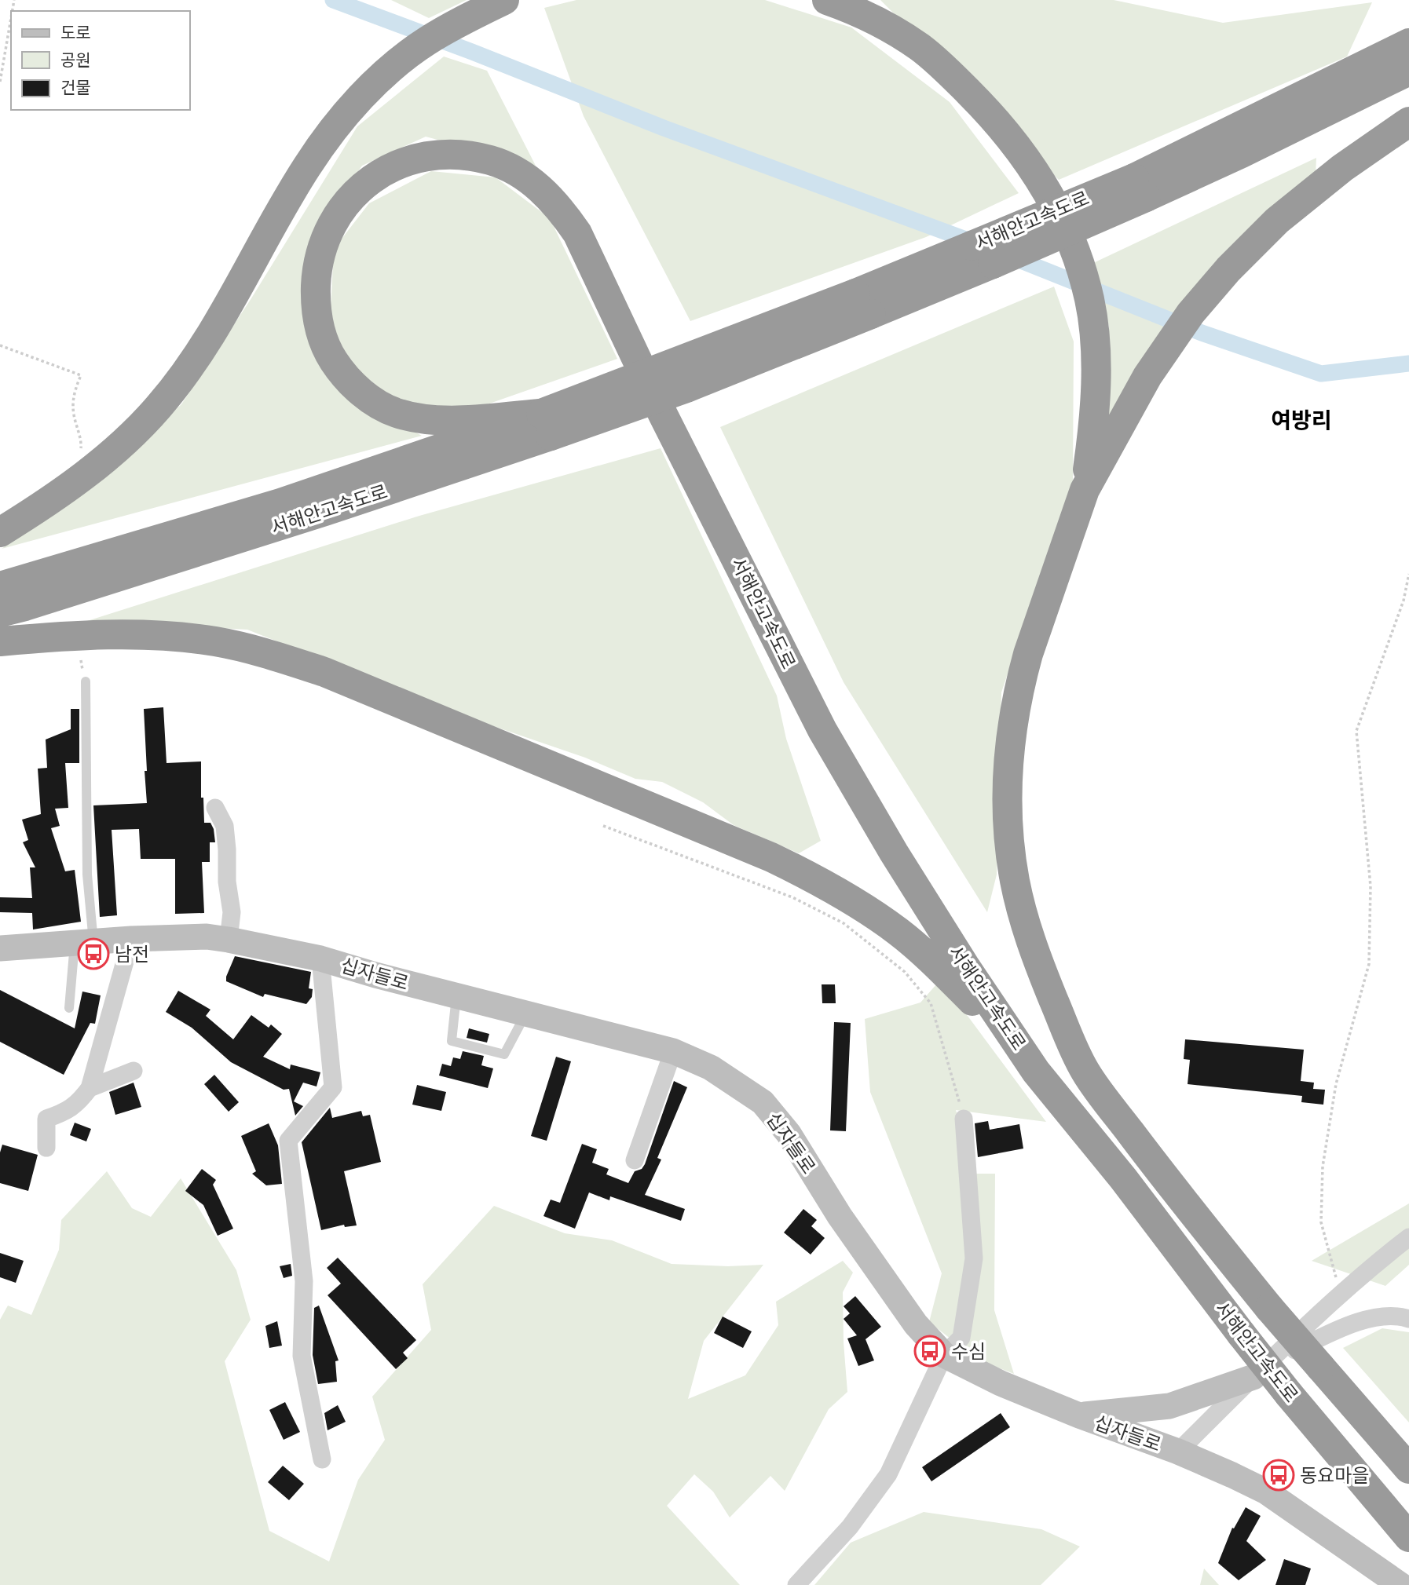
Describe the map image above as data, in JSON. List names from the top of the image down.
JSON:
{
  "streets": {
    "highway": ["서해안고속도로"],
    "main road": ["십자들로"]
  },
  "districts": ["여방리"],
  "places": {
    "bus stop": ["남전", "수심", "동요마을"]
  },
  "legend": ["도로", "공원", "건물"]
}
